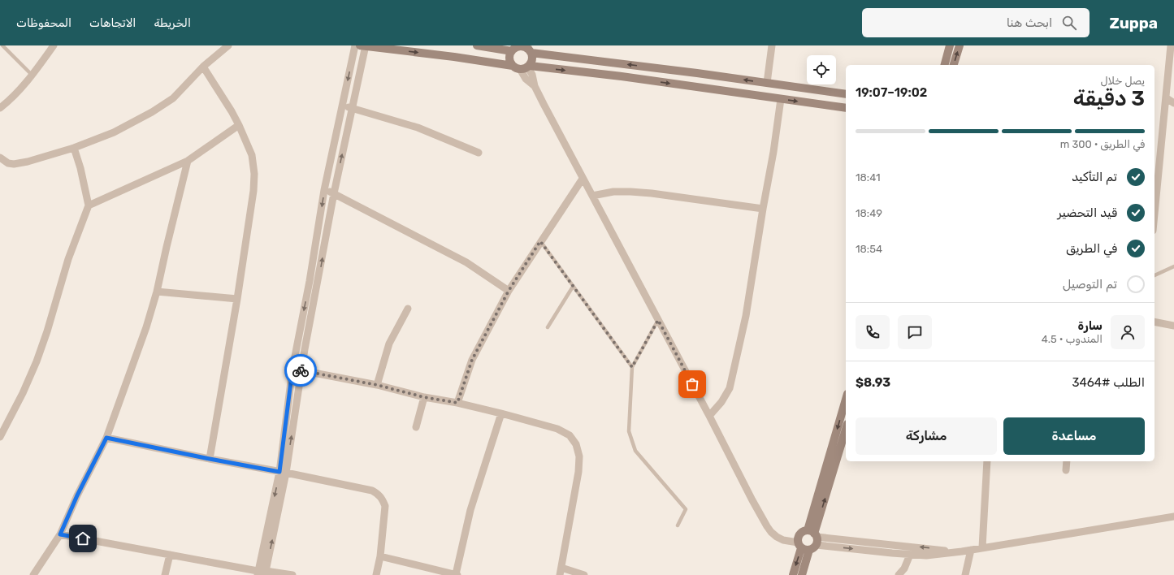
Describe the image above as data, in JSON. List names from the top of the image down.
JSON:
{
  "page": {
    "header": "Zuppa",
    "search": "ابحث هنا",
    "nav": ["الخريطة", "الاتجاهات", "المحفوظات"],
    "heading": ["3 دقيقة", "يصل خلال", "19:02–19:07"],
    "panel": [
      "سارة",
      "المندوب · 4.5",
      "الطلب #3464",
      "$8.93"
    ],
    "bar": "في الطريق · 300 m",
    "list": [
      ["تم التأكيد", "18:41"],
      ["قيد التحضير", "18:49"],
      ["في الطريق", "18:54"],
      "تم التوصيل"
    ],
    "buttons": ["مساعدة", "مشاركة"]
  }
}
